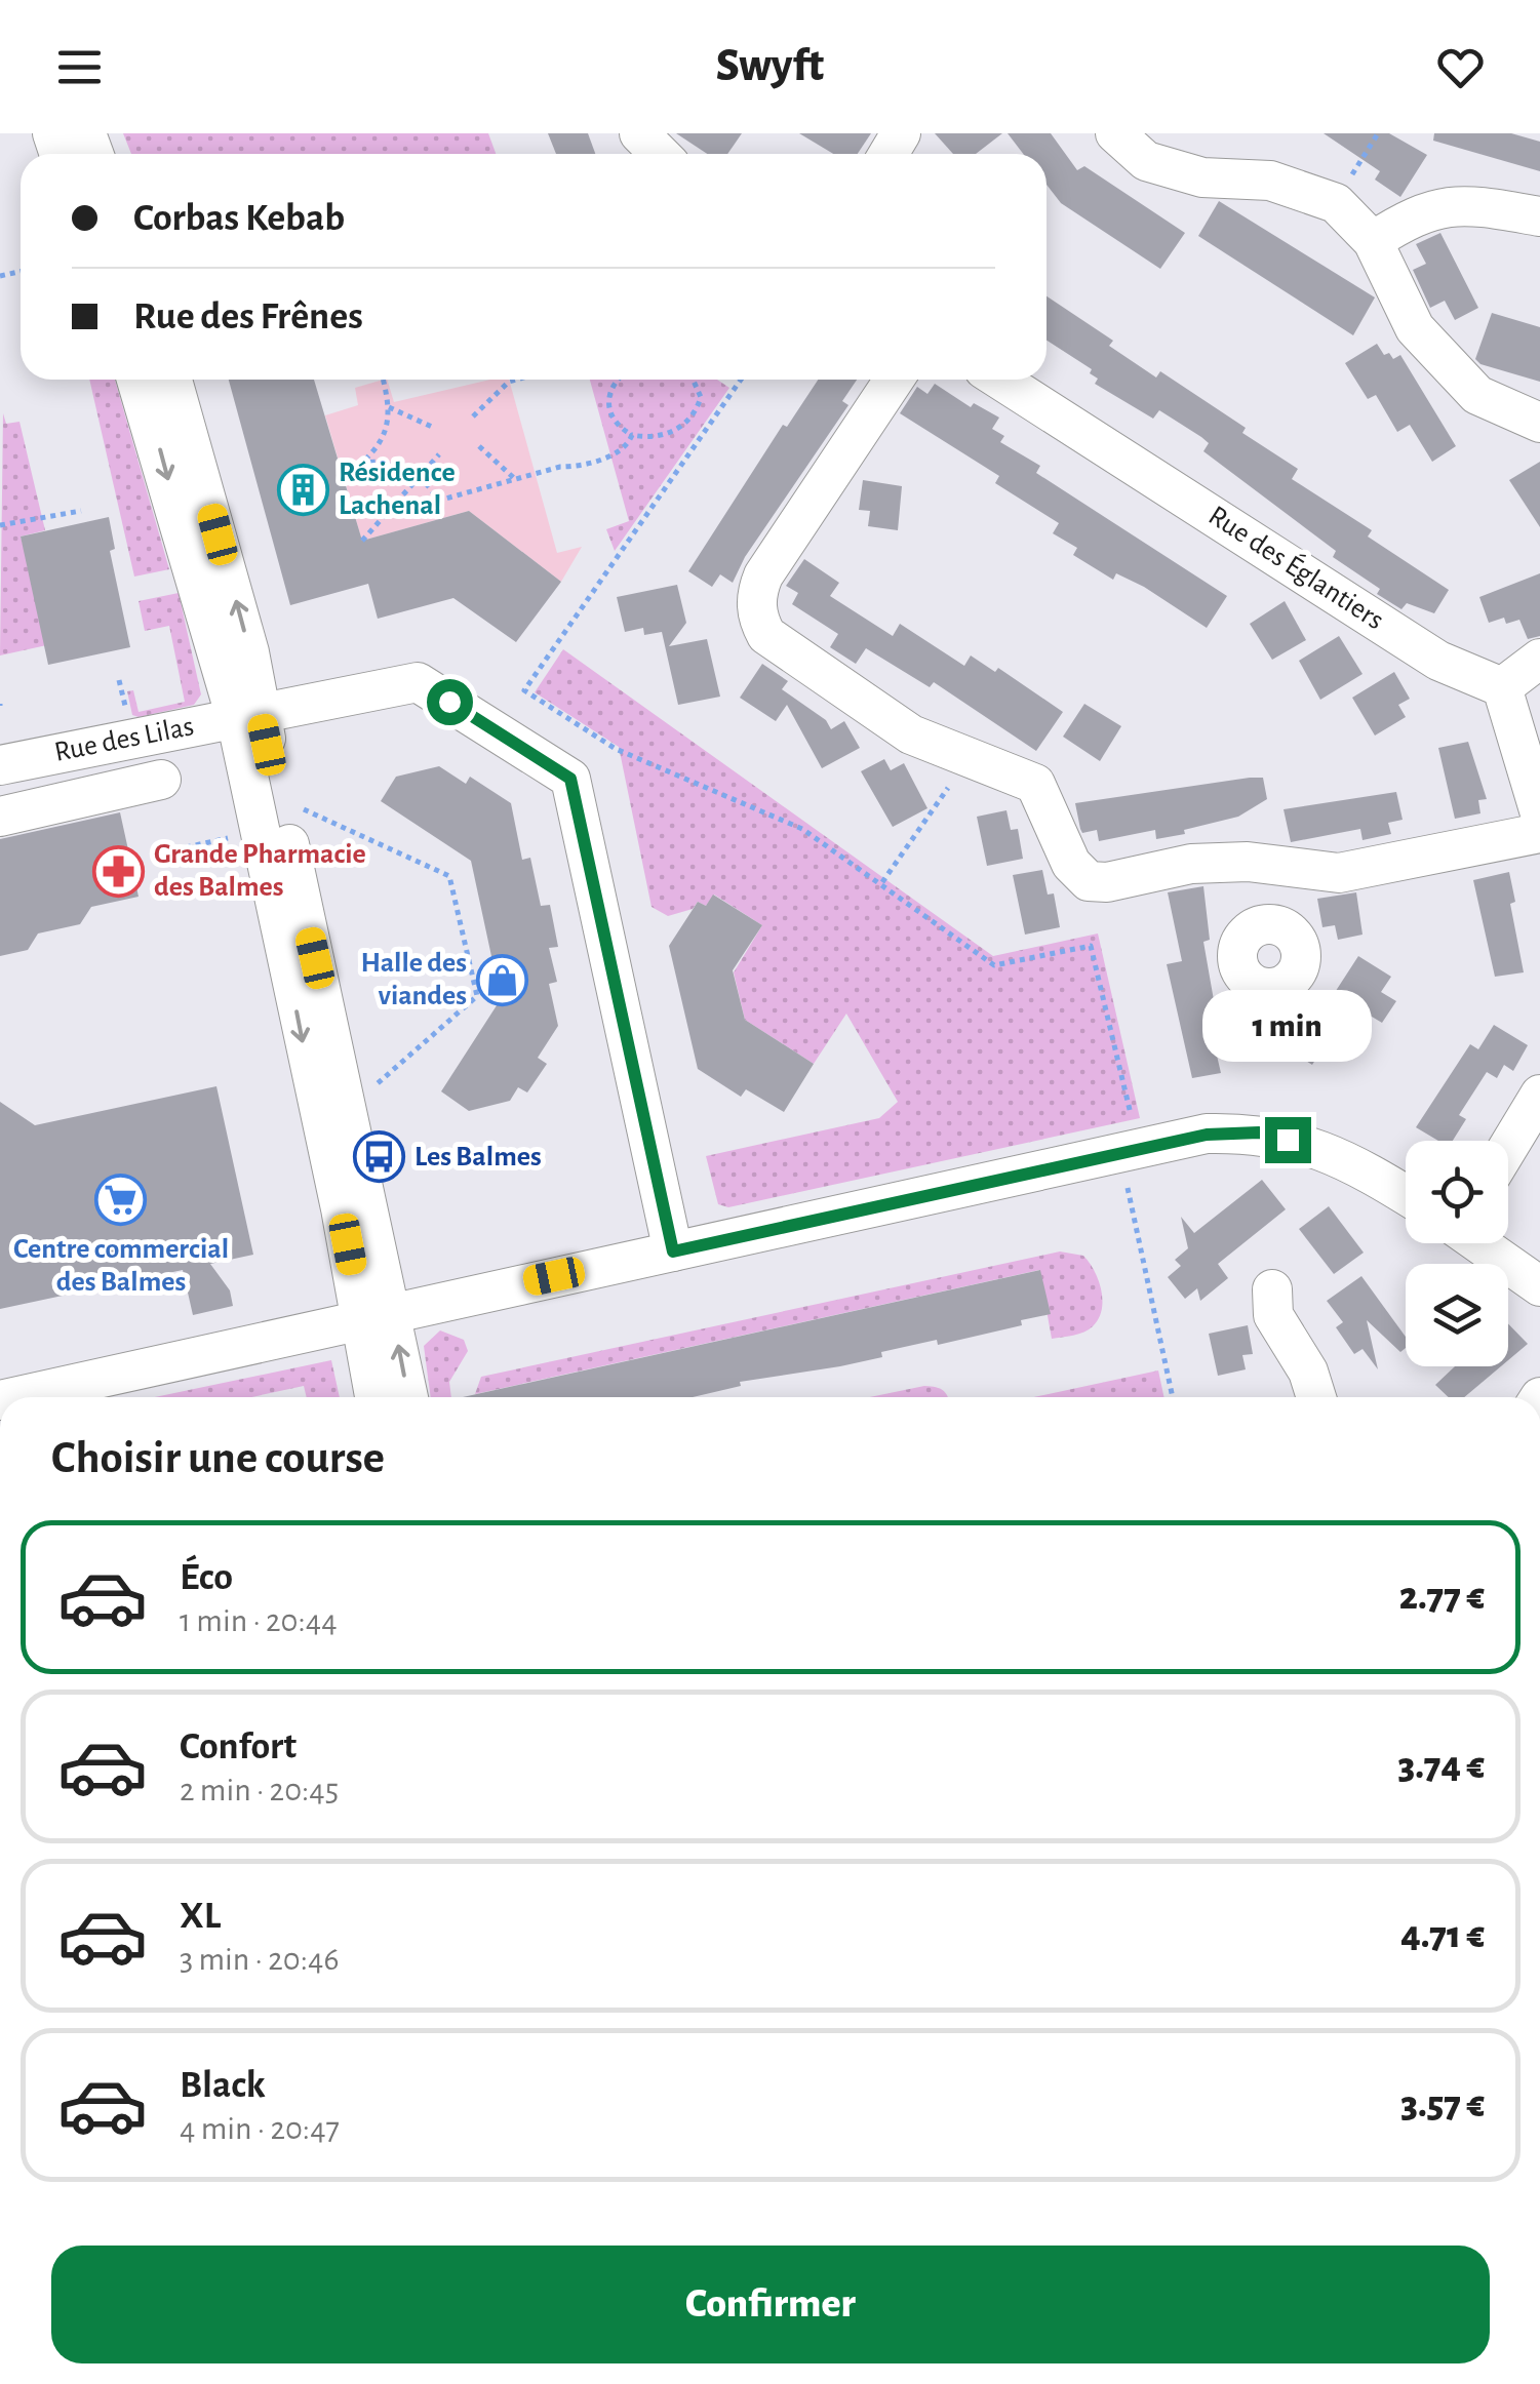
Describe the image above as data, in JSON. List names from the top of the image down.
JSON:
{
  "streets": {
    "street": ["Rue des Églantiers", "Rue des Lilas"]
  },
  "places": {
    "building": ["Résidence Lachenal"],
    "pharmacy": ["Grande Pharmacie des Balmes"],
    "shop": ["Halle des viandes"],
    "bus stop": ["Les Balmes"],
    "supermarket": ["Centre commercial des Balmes"]
  },
  "page": {
    "header": "Swyft",
    "banner": ["Corbas Kebab", "Rue des Frênes"],
    "bubble": "1 min",
    "heading": "Choisir une course",
    "list": [
      {
        "name": "Éco",
        "note": "1 min · 20:44",
        "value": "2.77 €"
      },
      {
        "name": "Confort",
        "note": "2 min · 20:45",
        "value": "3.74 €"
      },
      {
        "name": "XL",
        "note": "3 min · 20:46",
        "value": "4.71 €"
      },
      {
        "name": "Black",
        "note": "4 min · 20:47",
        "value": "3.57 €"
      }
    ],
    "buttons": "Confirmer"
  }
}
